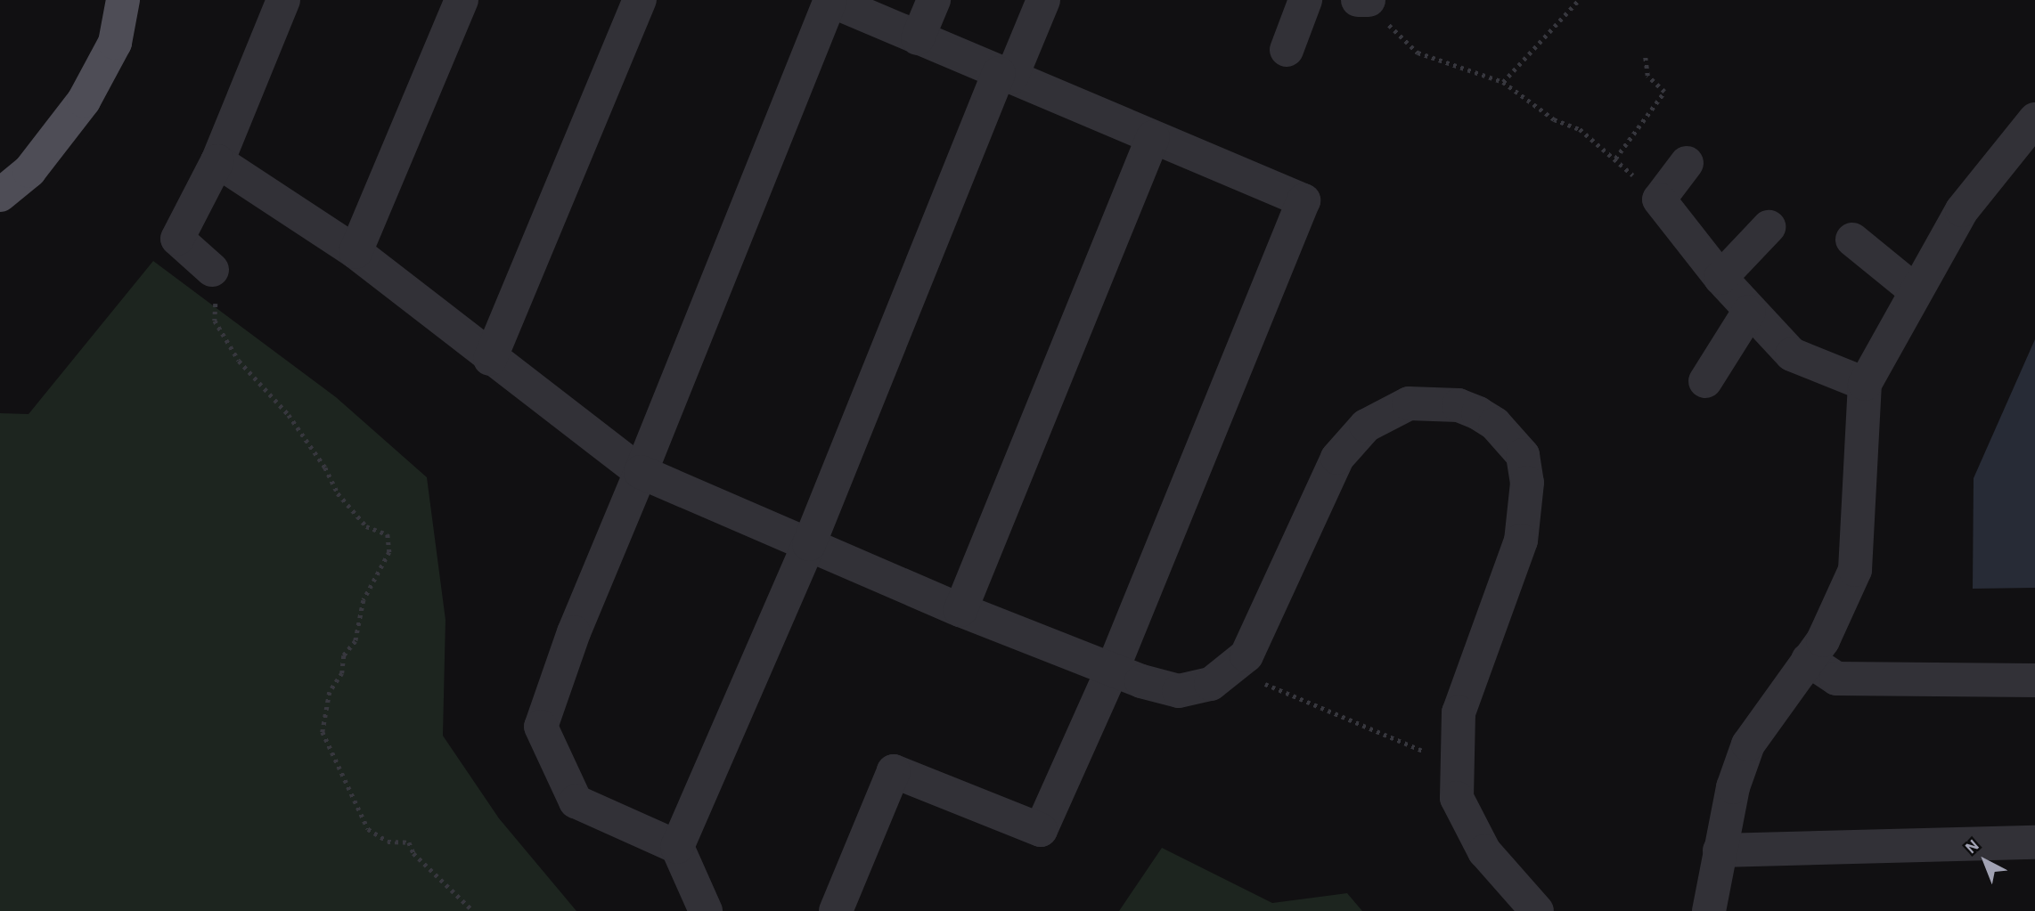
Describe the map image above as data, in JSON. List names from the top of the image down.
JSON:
{
  "north": "top left"
}
